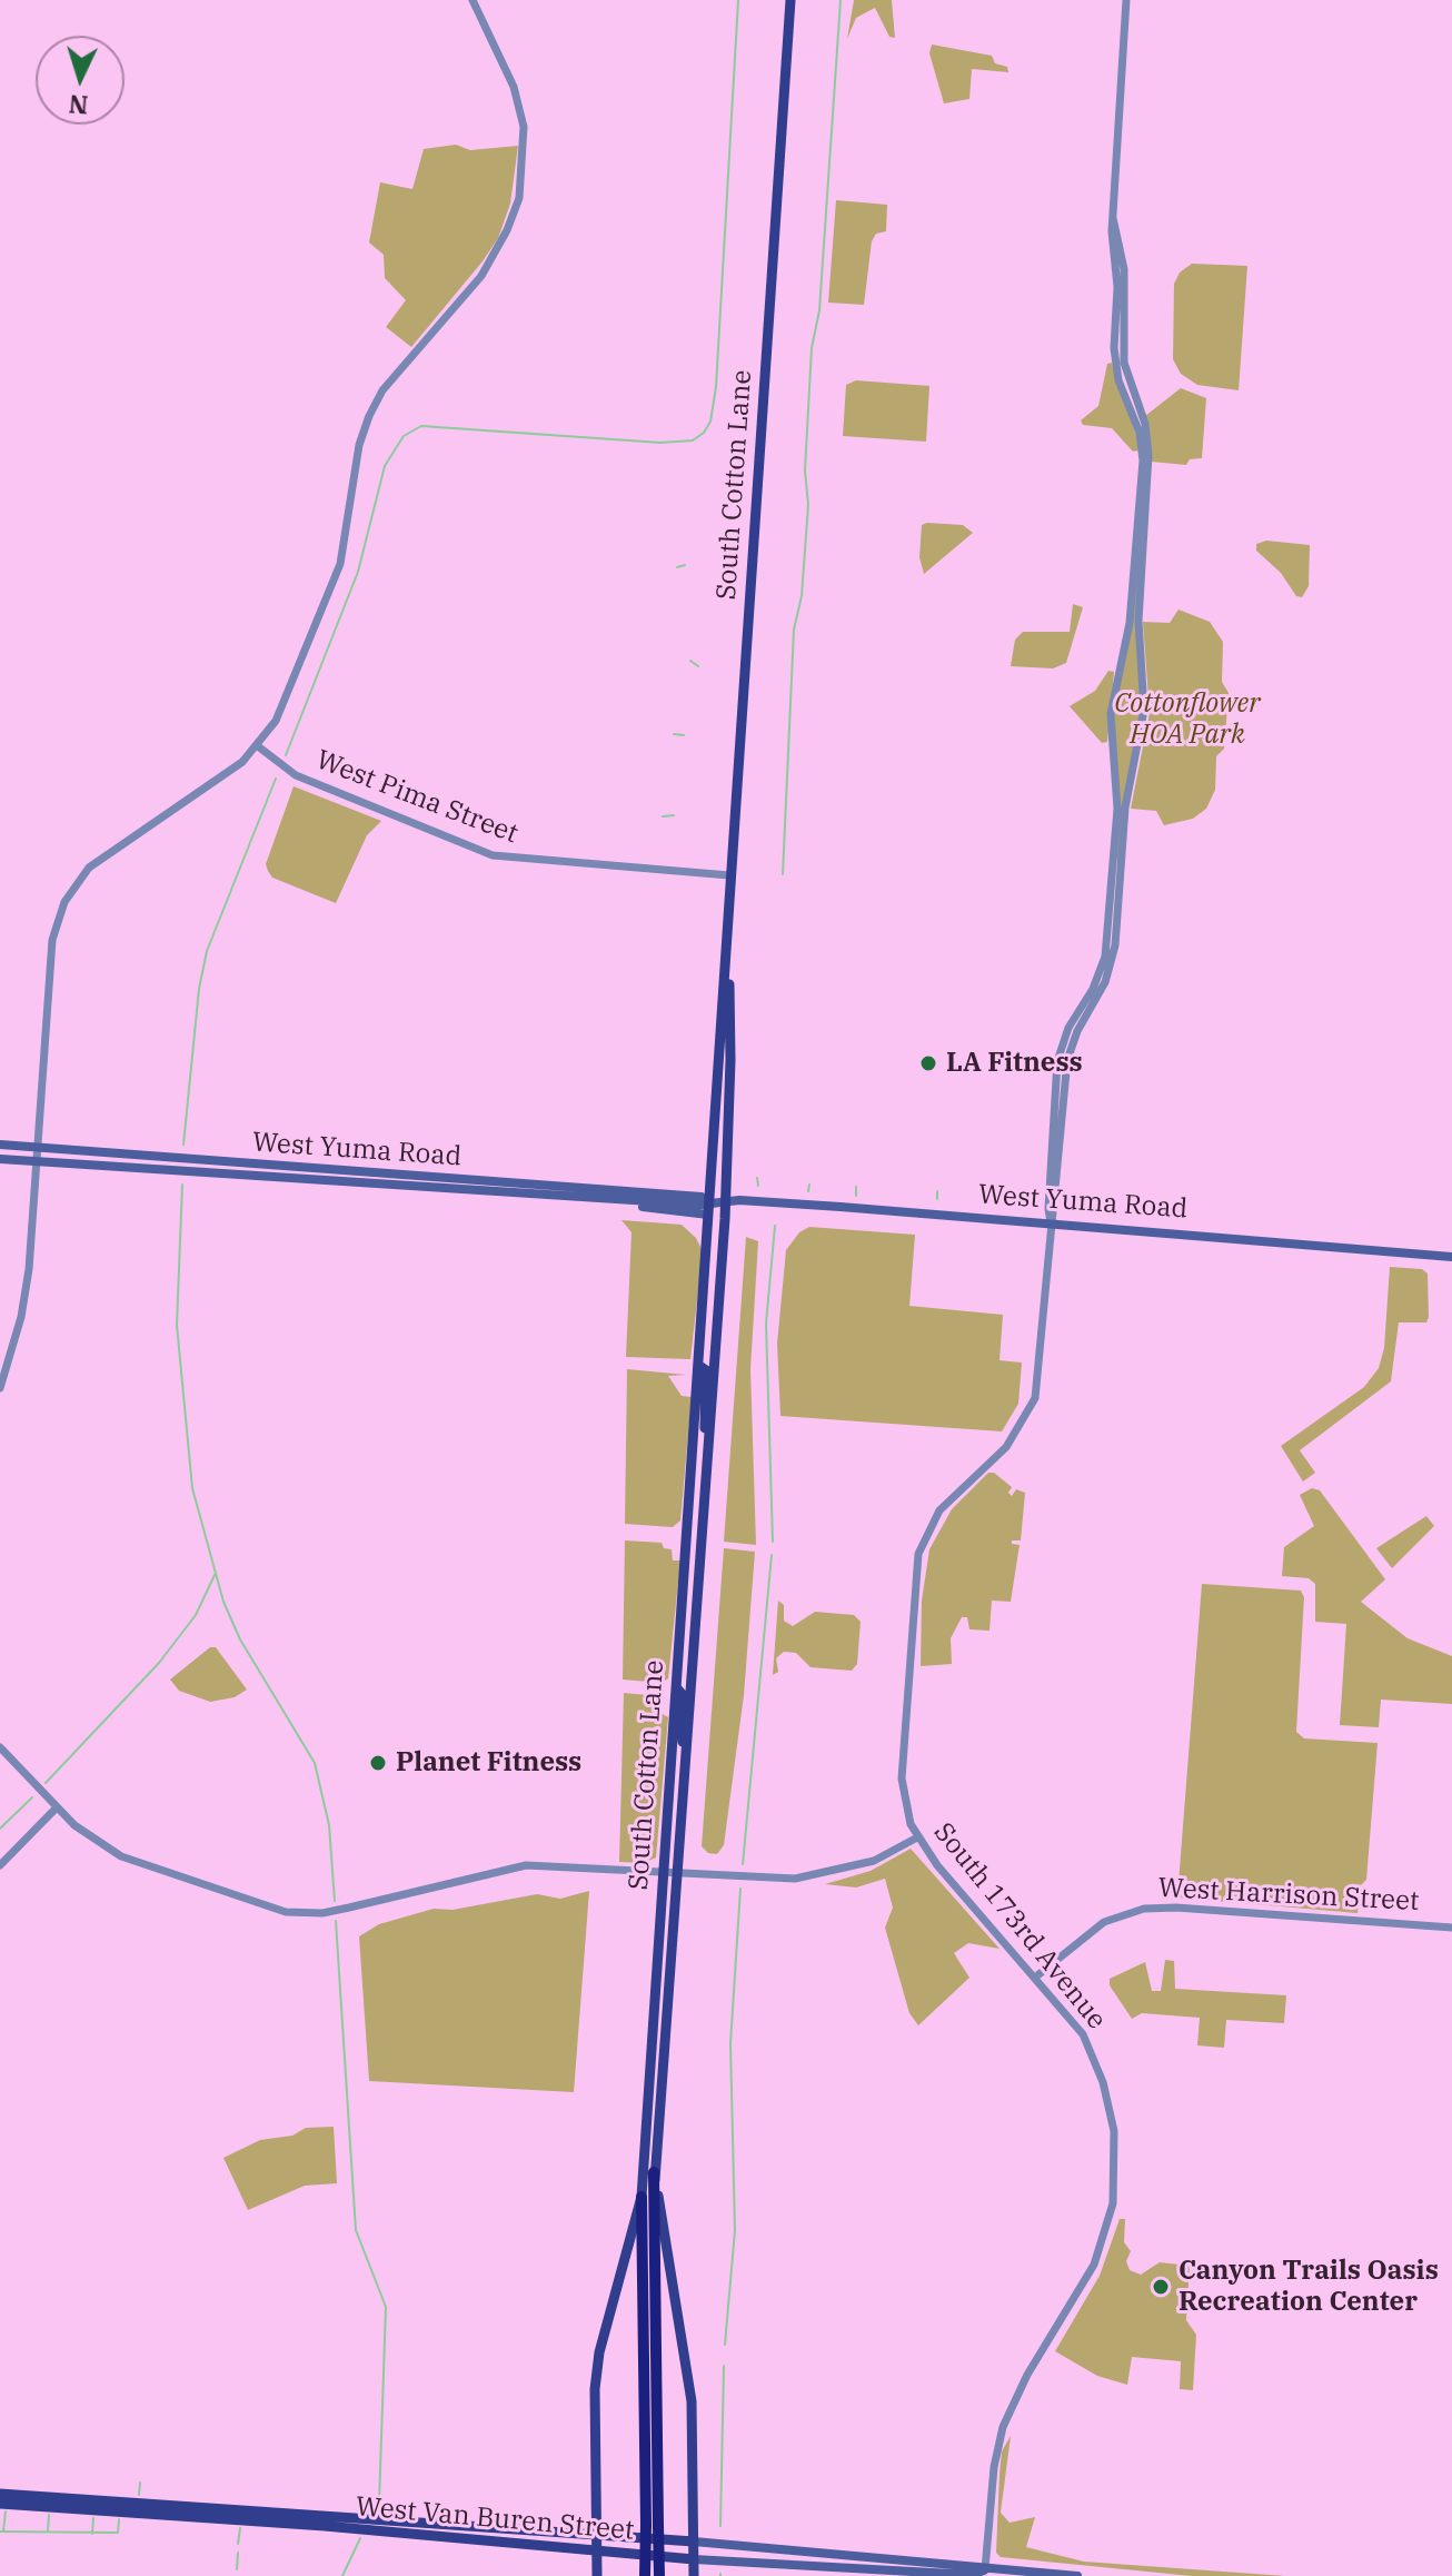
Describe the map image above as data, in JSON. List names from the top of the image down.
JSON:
{
  "streets": {
    "main road": ["South Cotton Lane", "West Yuma Road", "West Van Buren Street"],
    "street": ["West Pima Street", "West Harrison Street", "South 173rd Avenue"]
  },
  "crossings": [
    ["South Cotton Lane", "West Pima Street"],
    ["South Cotton Lane", "West Yuma Road"],
    ["South Cotton Lane", "West Van Buren Street"],
    ["West Yuma Road", "South 173rd Avenue"],
    ["West Harrison Street", "South 173rd Avenue"],
    ["South 173rd Avenue", "West Van Buren Street"]
  ],
  "parks": ["Cottonflower HOA Park"],
  "places": ["LA Fitness", "Planet Fitness", "Canyon Trails Oasis Recreation Center"],
  "north": "bottom"
}
